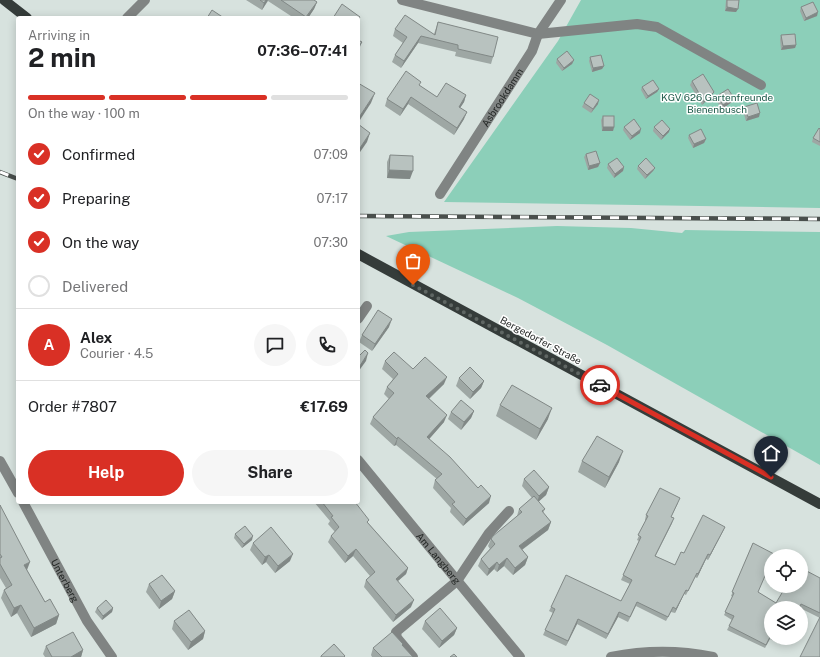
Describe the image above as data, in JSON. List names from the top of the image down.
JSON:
{
  "streets": {
    "main road": ["Bergedorfer Straße"],
    "street": ["Asbrookdamm", "Am Langberg", "Unterberg"]
  },
  "parks": ["KGV 626 Gartenfreunde Bienenbusch"],
  "page": {
    "heading": ["2 min", "Arriving in", "07:36–07:41"],
    "panel": [
      "Alex",
      "Courier · 4.5",
      "Order #7807",
      "€17.69"
    ],
    "bar": "On the way · 100 m",
    "list": [
      ["Confirmed", "07:09"],
      ["Preparing", "07:17"],
      ["On the way", "07:30"],
      "Delivered"
    ],
    "round": "A",
    "buttons": ["Help", "Share"]
  }
}
